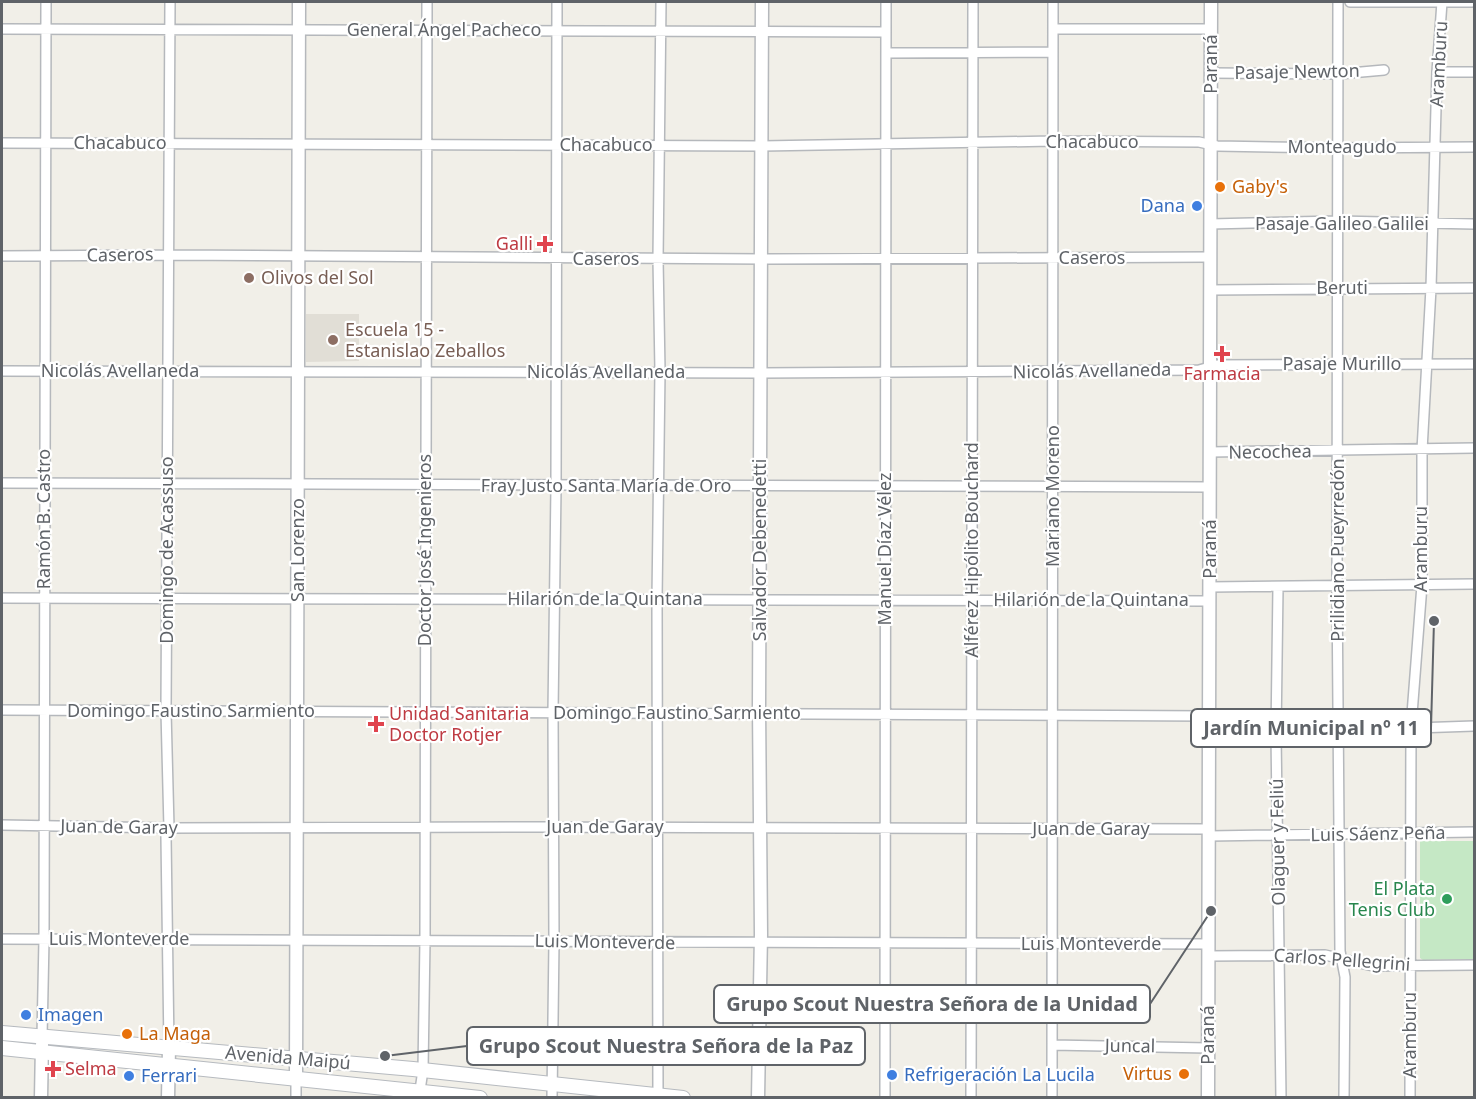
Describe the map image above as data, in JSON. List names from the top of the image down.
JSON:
{
  "streets": {
    "main road": ["Avenida Maipú"],
    "street": [
      "General Ángel Pacheco",
      "Paraná",
      "Aramburu",
      "Pasaje Newton",
      "Chacabuco",
      "Monteagudo",
      "Pasaje Galileo Galilei",
      "Caseros",
      "Beruti",
      "Pasaje Murillo",
      "Nicolás Avellaneda",
      "Necochea",
      "Fray Justo Santa María de Oro",
      "Mariano Moreno",
      "Ramón B. Castro",
      "Manuel Díaz Vélez",
      "Domingo de Acassuso",
      "San Lorenzo",
      "Doctor José Ingenieros",
      "Salvador Debenedetti",
      "Alférez Hipólito Bouchard",
      "Prilidiano Pueyrredón",
      "Hilarión de la Quintana",
      "Domingo Faustino Sarmiento",
      "Juan de Garay",
      "Luis Sáenz Peña",
      "Olaguer y Feliú",
      "Luis Monteverde",
      "Carlos Pellegrini",
      "Juncal"
    ]
  },
  "crossings": [
    ["General Ángel Pacheco", "Ramón B. Castro"],
    ["General Ángel Pacheco", "Manuel Díaz Vélez"],
    ["General Ángel Pacheco", "Domingo de Acassuso"],
    ["General Ángel Pacheco", "San Lorenzo"],
    ["General Ángel Pacheco", "Doctor José Ingenieros"],
    ["General Ángel Pacheco", "Salvador Debenedetti"],
    ["Paraná", "Pasaje Newton"],
    ["Paraná", "Chacabuco"],
    ["Paraná", "Monteagudo"],
    ["Paraná", "Pasaje Galileo Galilei"],
    ["Paraná", "Caseros"],
    ["Paraná", "Beruti"],
    ["Paraná", "Pasaje Murillo"],
    ["Paraná", "Nicolás Avellaneda"],
    ["Paraná", "Necochea"],
    ["Paraná", "Fray Justo Santa María de Oro"],
    ["Paraná", "Hilarión de la Quintana"],
    ["Paraná", "Domingo Faustino Sarmiento"],
    ["Paraná", "Juan de Garay"],
    ["Paraná", "Luis Sáenz Peña"],
    ["Paraná", "Luis Monteverde"],
    ["Paraná", "Carlos Pellegrini"],
    ["Paraná", "Juncal"],
    ["Aramburu", "Monteagudo"],
    ["Aramburu", "Pasaje Galileo Galilei"],
    ["Aramburu", "Beruti"],
    ["Aramburu", "Pasaje Murillo"],
    ["Aramburu", "Necochea"],
    ["Aramburu", "Luis Sáenz Peña"],
    ["Aramburu", "Carlos Pellegrini"],
    ["Pasaje Newton", "Prilidiano Pueyrredón"],
    ["Chacabuco", "Monteagudo"],
    ["Chacabuco", "Mariano Moreno"],
    ["Chacabuco", "Ramón B. Castro"],
    ["Chacabuco", "Manuel Díaz Vélez"],
    ["Chacabuco", "Domingo de Acassuso"],
    ["Chacabuco", "San Lorenzo"],
    ["Chacabuco", "Doctor José Ingenieros"],
    ["Chacabuco", "Salvador Debenedetti"],
    ["Chacabuco", "Alférez Hipólito Bouchard"],
    ["Monteagudo", "Prilidiano Pueyrredón"],
    ["Pasaje Galileo Galilei", "Prilidiano Pueyrredón"],
    ["Caseros", "Mariano Moreno"],
    ["Caseros", "Ramón B. Castro"],
    ["Caseros", "Manuel Díaz Vélez"],
    ["Caseros", "Domingo de Acassuso"],
    ["Caseros", "San Lorenzo"],
    ["Caseros", "Doctor José Ingenieros"],
    ["Caseros", "Salvador Debenedetti"],
    ["Caseros", "Alférez Hipólito Bouchard"],
    ["Beruti", "Prilidiano Pueyrredón"],
    ["Pasaje Murillo", "Nicolás Avellaneda"],
    ["Pasaje Murillo", "Prilidiano Pueyrredón"],
    ["Nicolás Avellaneda", "Mariano Moreno"],
    ["Nicolás Avellaneda", "Ramón B. Castro"],
    ["Nicolás Avellaneda", "Manuel Díaz Vélez"],
    ["Nicolás Avellaneda", "Domingo de Acassuso"],
    ["Nicolás Avellaneda", "San Lorenzo"],
    ["Nicolás Avellaneda", "Doctor José Ingenieros"],
    ["Nicolás Avellaneda", "Salvador Debenedetti"],
    ["Nicolás Avellaneda", "Alférez Hipólito Bouchard"],
    ["Necochea", "Prilidiano Pueyrredón"],
    ["Fray Justo Santa María de Oro", "Mariano Moreno"],
    ["Fray Justo Santa María de Oro", "Ramón B. Castro"],
    ["Fray Justo Santa María de Oro", "Manuel Díaz Vélez"],
    ["Fray Justo Santa María de Oro", "Domingo de Acassuso"],
    ["Fray Justo Santa María de Oro", "San Lorenzo"],
    ["Fray Justo Santa María de Oro", "Doctor José Ingenieros"],
    ["Fray Justo Santa María de Oro", "Salvador Debenedetti"],
    ["Fray Justo Santa María de Oro", "Alférez Hipólito Bouchard"],
    ["Mariano Moreno", "Hilarión de la Quintana"],
    ["Mariano Moreno", "Domingo Faustino Sarmiento"],
    ["Mariano Moreno", "Juan de Garay"],
    ["Mariano Moreno", "Luis Monteverde"],
    ["Mariano Moreno", "Juncal"],
    ["Ramón B. Castro", "Hilarión de la Quintana"],
    ["Ramón B. Castro", "Domingo Faustino Sarmiento"],
    ["Ramón B. Castro", "Juan de Garay"],
    ["Ramón B. Castro", "Luis Monteverde"],
    ["Ramón B. Castro", "Avenida Maipú"],
    ["Manuel Díaz Vélez", "Hilarión de la Quintana"],
    ["Manuel Díaz Vélez", "Domingo Faustino Sarmiento"],
    ["Manuel Díaz Vélez", "Juan de Garay"],
    ["Manuel Díaz Vélez", "Luis Monteverde"],
    ["Domingo de Acassuso", "Hilarión de la Quintana"],
    ["Domingo de Acassuso", "Domingo Faustino Sarmiento"],
    ["Domingo de Acassuso", "Juan de Garay"],
    ["Domingo de Acassuso", "Luis Monteverde"],
    ["Domingo de Acassuso", "Avenida Maipú"],
    ["San Lorenzo", "Hilarión de la Quintana"],
    ["San Lorenzo", "Domingo Faustino Sarmiento"],
    ["San Lorenzo", "Juan de Garay"],
    ["San Lorenzo", "Luis Monteverde"],
    ["San Lorenzo", "Avenida Maipú"],
    ["Doctor José Ingenieros", "Hilarión de la Quintana"],
    ["Doctor José Ingenieros", "Domingo Faustino Sarmiento"],
    ["Doctor José Ingenieros", "Juan de Garay"],
    ["Doctor José Ingenieros", "Luis Monteverde"],
    ["Doctor José Ingenieros", "Avenida Maipú"],
    ["Salvador Debenedetti", "Hilarión de la Quintana"],
    ["Salvador Debenedetti", "Domingo Faustino Sarmiento"],
    ["Salvador Debenedetti", "Juan de Garay"],
    ["Salvador Debenedetti", "Luis Monteverde"],
    ["Alférez Hipólito Bouchard", "Hilarión de la Quintana"],
    ["Alférez Hipólito Bouchard", "Domingo Faustino Sarmiento"],
    ["Alférez Hipólito Bouchard", "Juan de Garay"],
    ["Alférez Hipólito Bouchard", "Luis Monteverde"],
    ["Prilidiano Pueyrredón", "Luis Sáenz Peña"],
    ["Prilidiano Pueyrredón", "Carlos Pellegrini"],
    ["Juan de Garay", "Luis Sáenz Peña"],
    ["Luis Sáenz Peña", "Olaguer y Feliú"],
    ["Olaguer y Feliú", "Carlos Pellegrini"],
    ["Luis Monteverde", "Carlos Pellegrini"]
  ],
  "places": {
    "other": [
      "Gaby's",
      "Dana",
      "Olivos del Sol",
      "Escuela 15 - Estanislao Zeballos",
      "Jardín Municipal nº 11",
      "El Plata Tenis Club",
      "Grupo Scout Nuestra Señora de la Unidad",
      "Imagen",
      "La Maga",
      "Grupo Scout Nuestra Señora de la Paz",
      "Virtus",
      "Refrigeración La Lucila",
      "Ferrari"
    ],
    "health": [
      "Galli",
      "Farmacia",
      "Unidad Sanitaria Doctor Rotjer",
      "Selma"
    ]
  }
}
